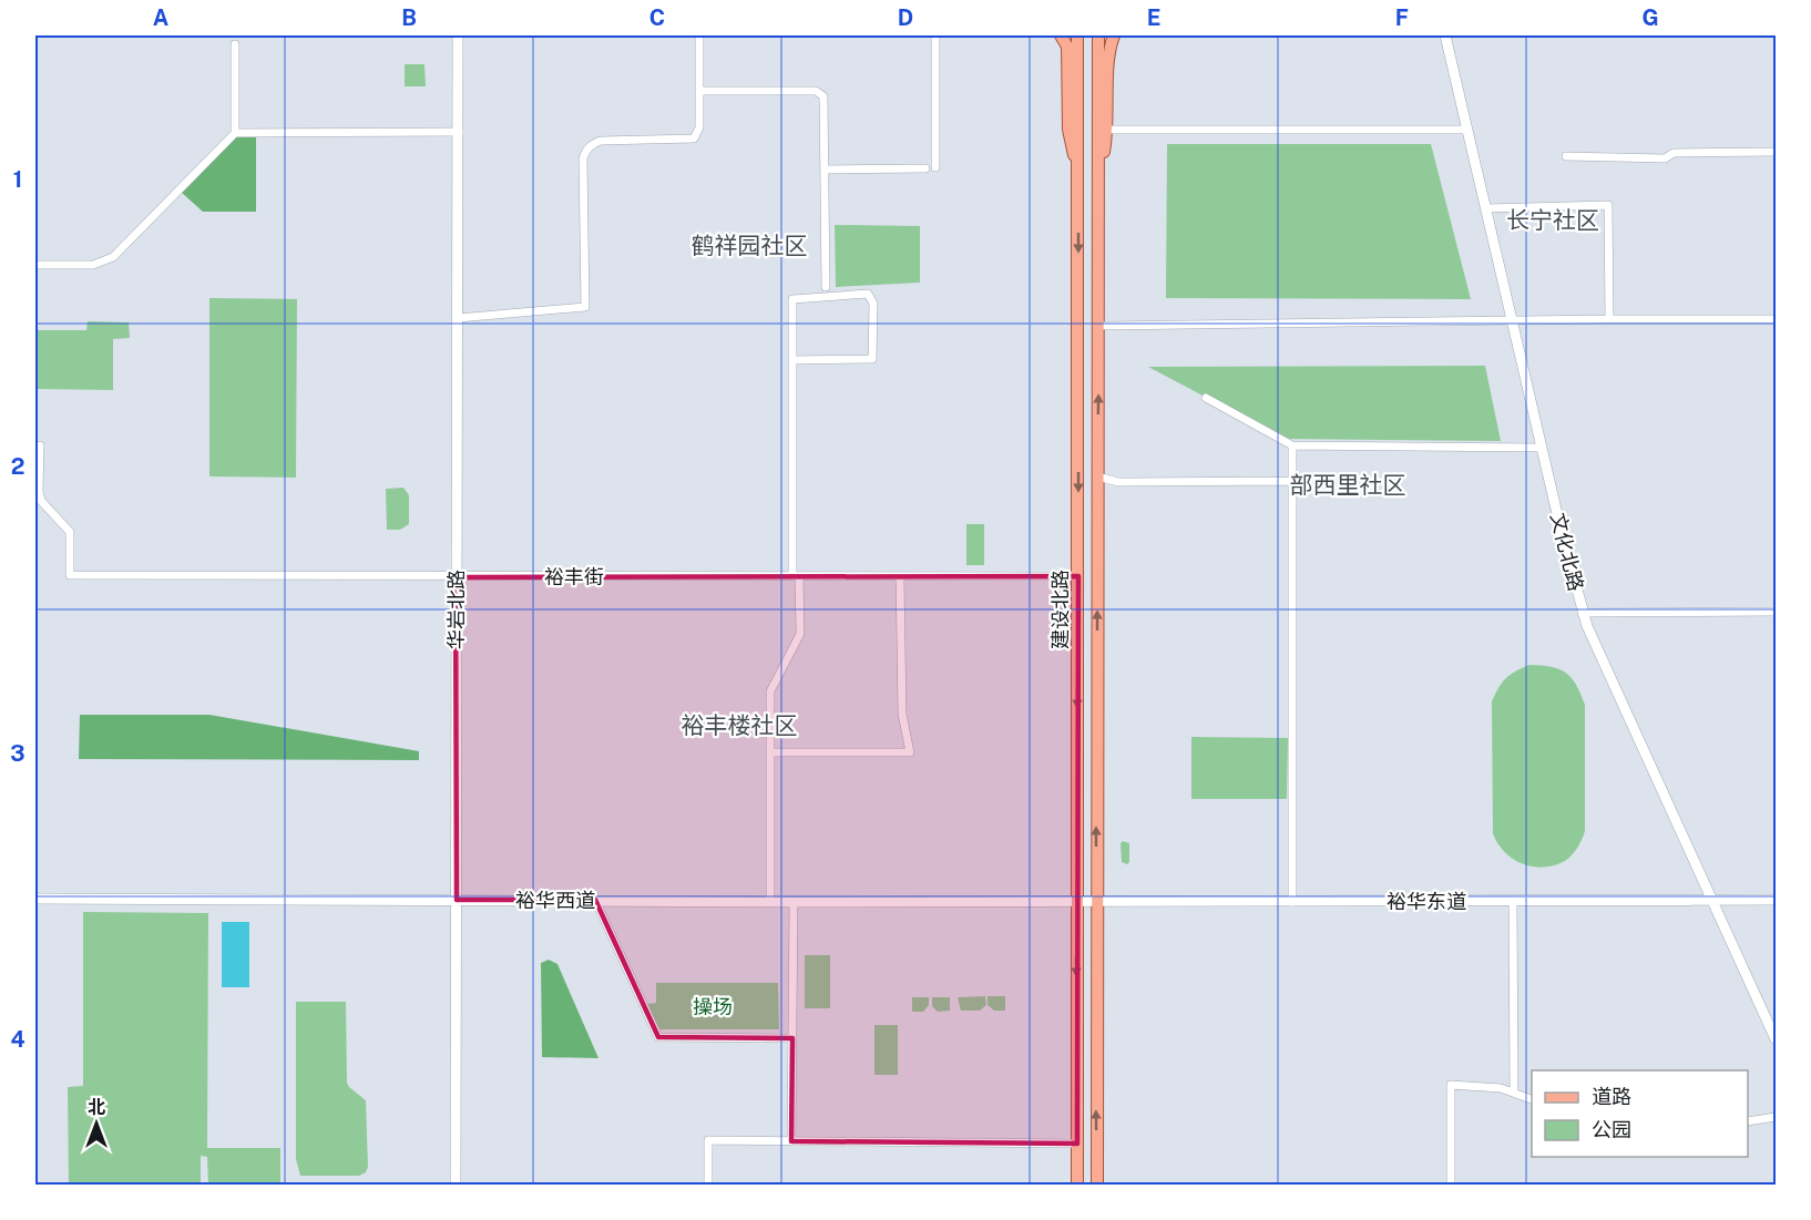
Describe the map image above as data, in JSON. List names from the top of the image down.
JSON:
{
  "streets": {
    "main road": ["建设北路"],
    "street": [
      "文化北路",
      "裕丰街",
      "华岩北路",
      "裕华西道",
      "裕华东道"
    ]
  },
  "crossings": [
    ["文化北路", "裕华东道"],
    ["裕丰街", "华岩北路"],
    ["裕丰街", "建设北路"],
    ["华岩北路", "裕华西道"],
    ["建设北路", "裕华西道"],
    ["建设北路", "裕华东道"],
    ["裕华西道", "裕华东道"]
  ],
  "districts": [
    "长宁社区",
    "鹤祥园社区",
    "部西里社区",
    "裕丰楼社区"
  ],
  "parks": ["操场"],
  "legend": ["道路", "公园"],
  "north": "top",
  "grid": {
    "columns": [
      "A",
      "B",
      "C",
      "D",
      "E",
      "F",
      "G"
    ],
    "rows": [
      "1",
      "2",
      "3",
      "4"
    ]
  }
}
